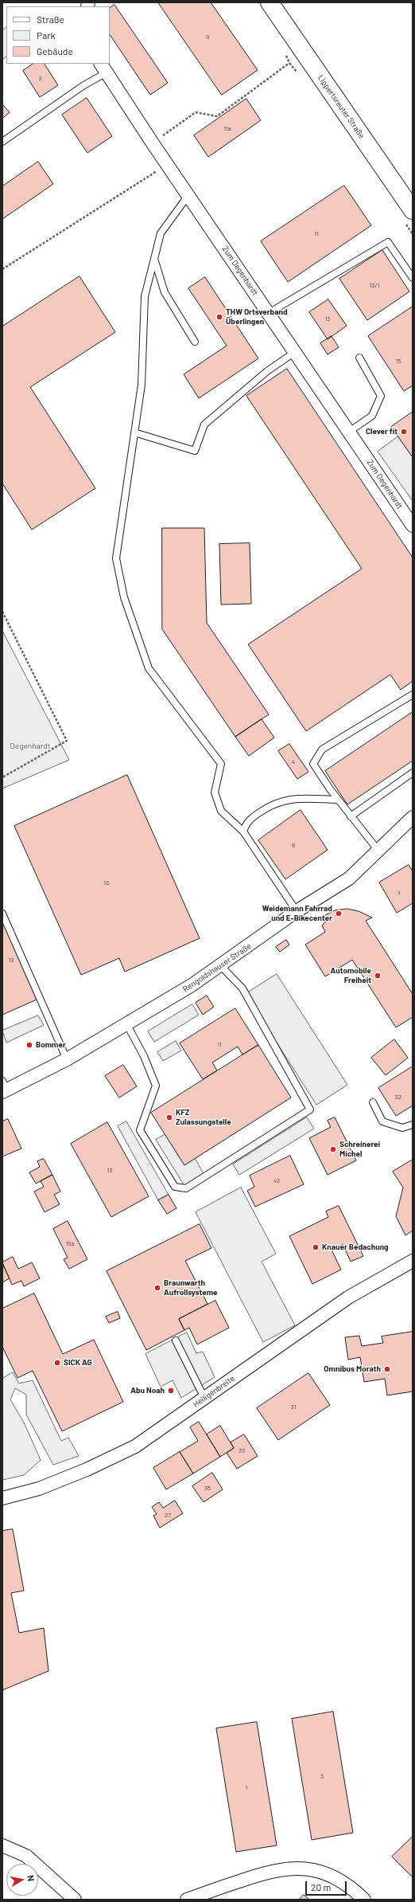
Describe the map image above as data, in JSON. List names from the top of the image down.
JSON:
{
  "streets": {
    "main road": ["Lippertsreuter Straße"],
    "street": ["Zum Degenhardt", "Rengoldshauser Straße", "Heiligenbreite"]
  },
  "parks": ["Degenhardt"],
  "places": [
    "THW Ortsverband Überlingen",
    "Clever fit",
    "Weidemann Fahrrad und E-Bikecenter",
    "Automobile Freiheit",
    "Bommer",
    "KFZ Zulassungstelle",
    "Schreinerei Michel",
    "Knauer Bedachung",
    "Braunwarth Aufrollsysteme",
    "SICK AG",
    "Omnibus Morath",
    "Abu Noah"
  ],
  "house_numbers": [
    "9",
    "2",
    "11a",
    "11",
    "13/1",
    "13",
    "15",
    "4",
    "6",
    "10",
    "7",
    "12",
    "11",
    "32",
    "13",
    "42",
    "15a",
    "31",
    "33",
    "35",
    "37",
    "3",
    "1"
  ],
  "legend": ["Straße", "Park", "Gebäude"],
  "scale_bar": "20 m",
  "north": "right"
}
